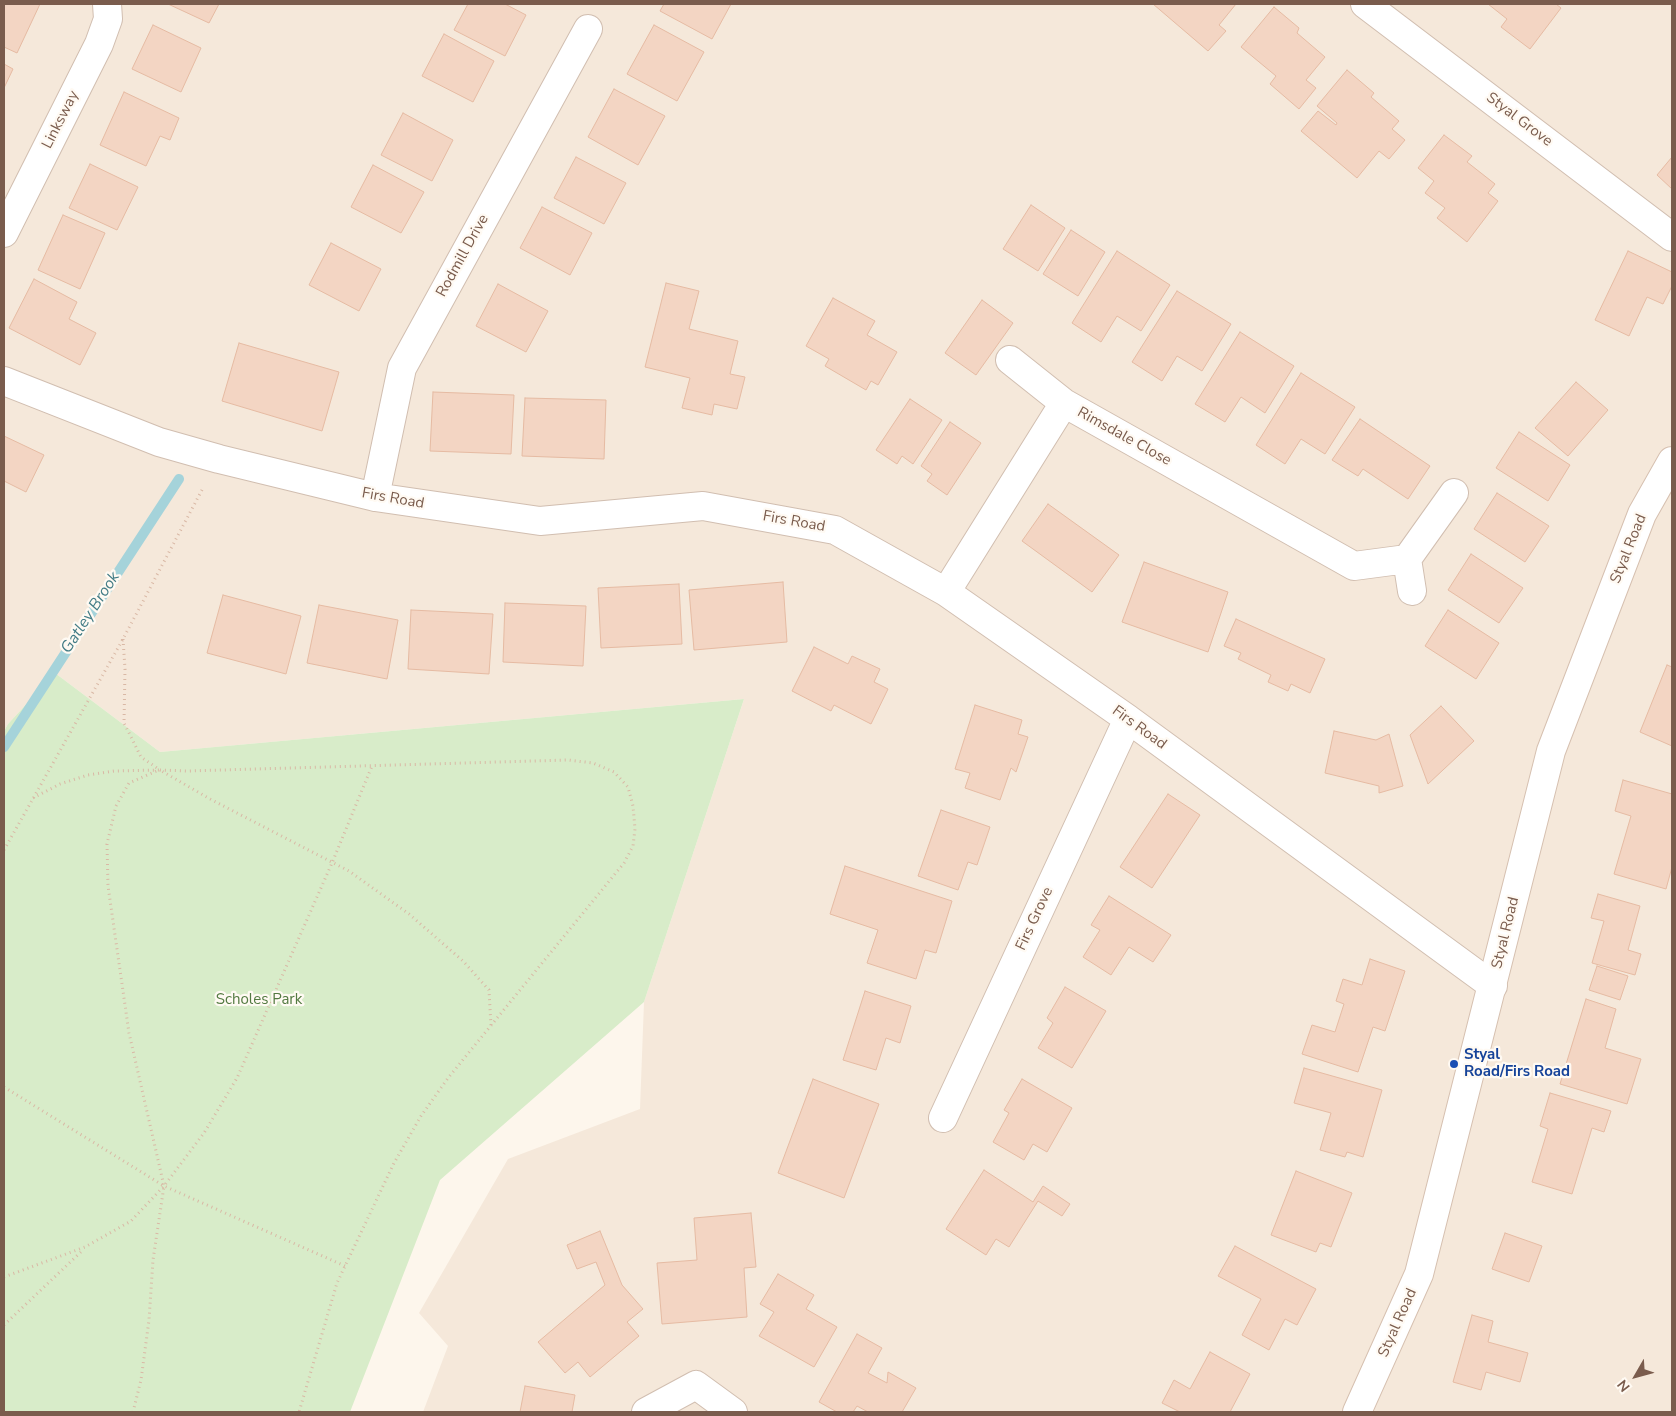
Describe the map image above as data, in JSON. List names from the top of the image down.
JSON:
{
  "streets": {
    "street": [
      "Linksway",
      "Styal Grove",
      "Rodmill Drive",
      "Rimsdale Close",
      "Firs Road",
      "Styal Road",
      "Firs Grove"
    ]
  },
  "crossings": [
    ["Rodmill Drive", "Firs Road"],
    ["Rimsdale Close", "Firs Road"],
    ["Firs Road", "Styal Road"],
    ["Firs Road", "Firs Grove"]
  ],
  "water": ["Gatley Brook"],
  "parks": ["Scholes Park"],
  "places": ["Styal Road/Firs Road"],
  "north": "bottom left"
}
